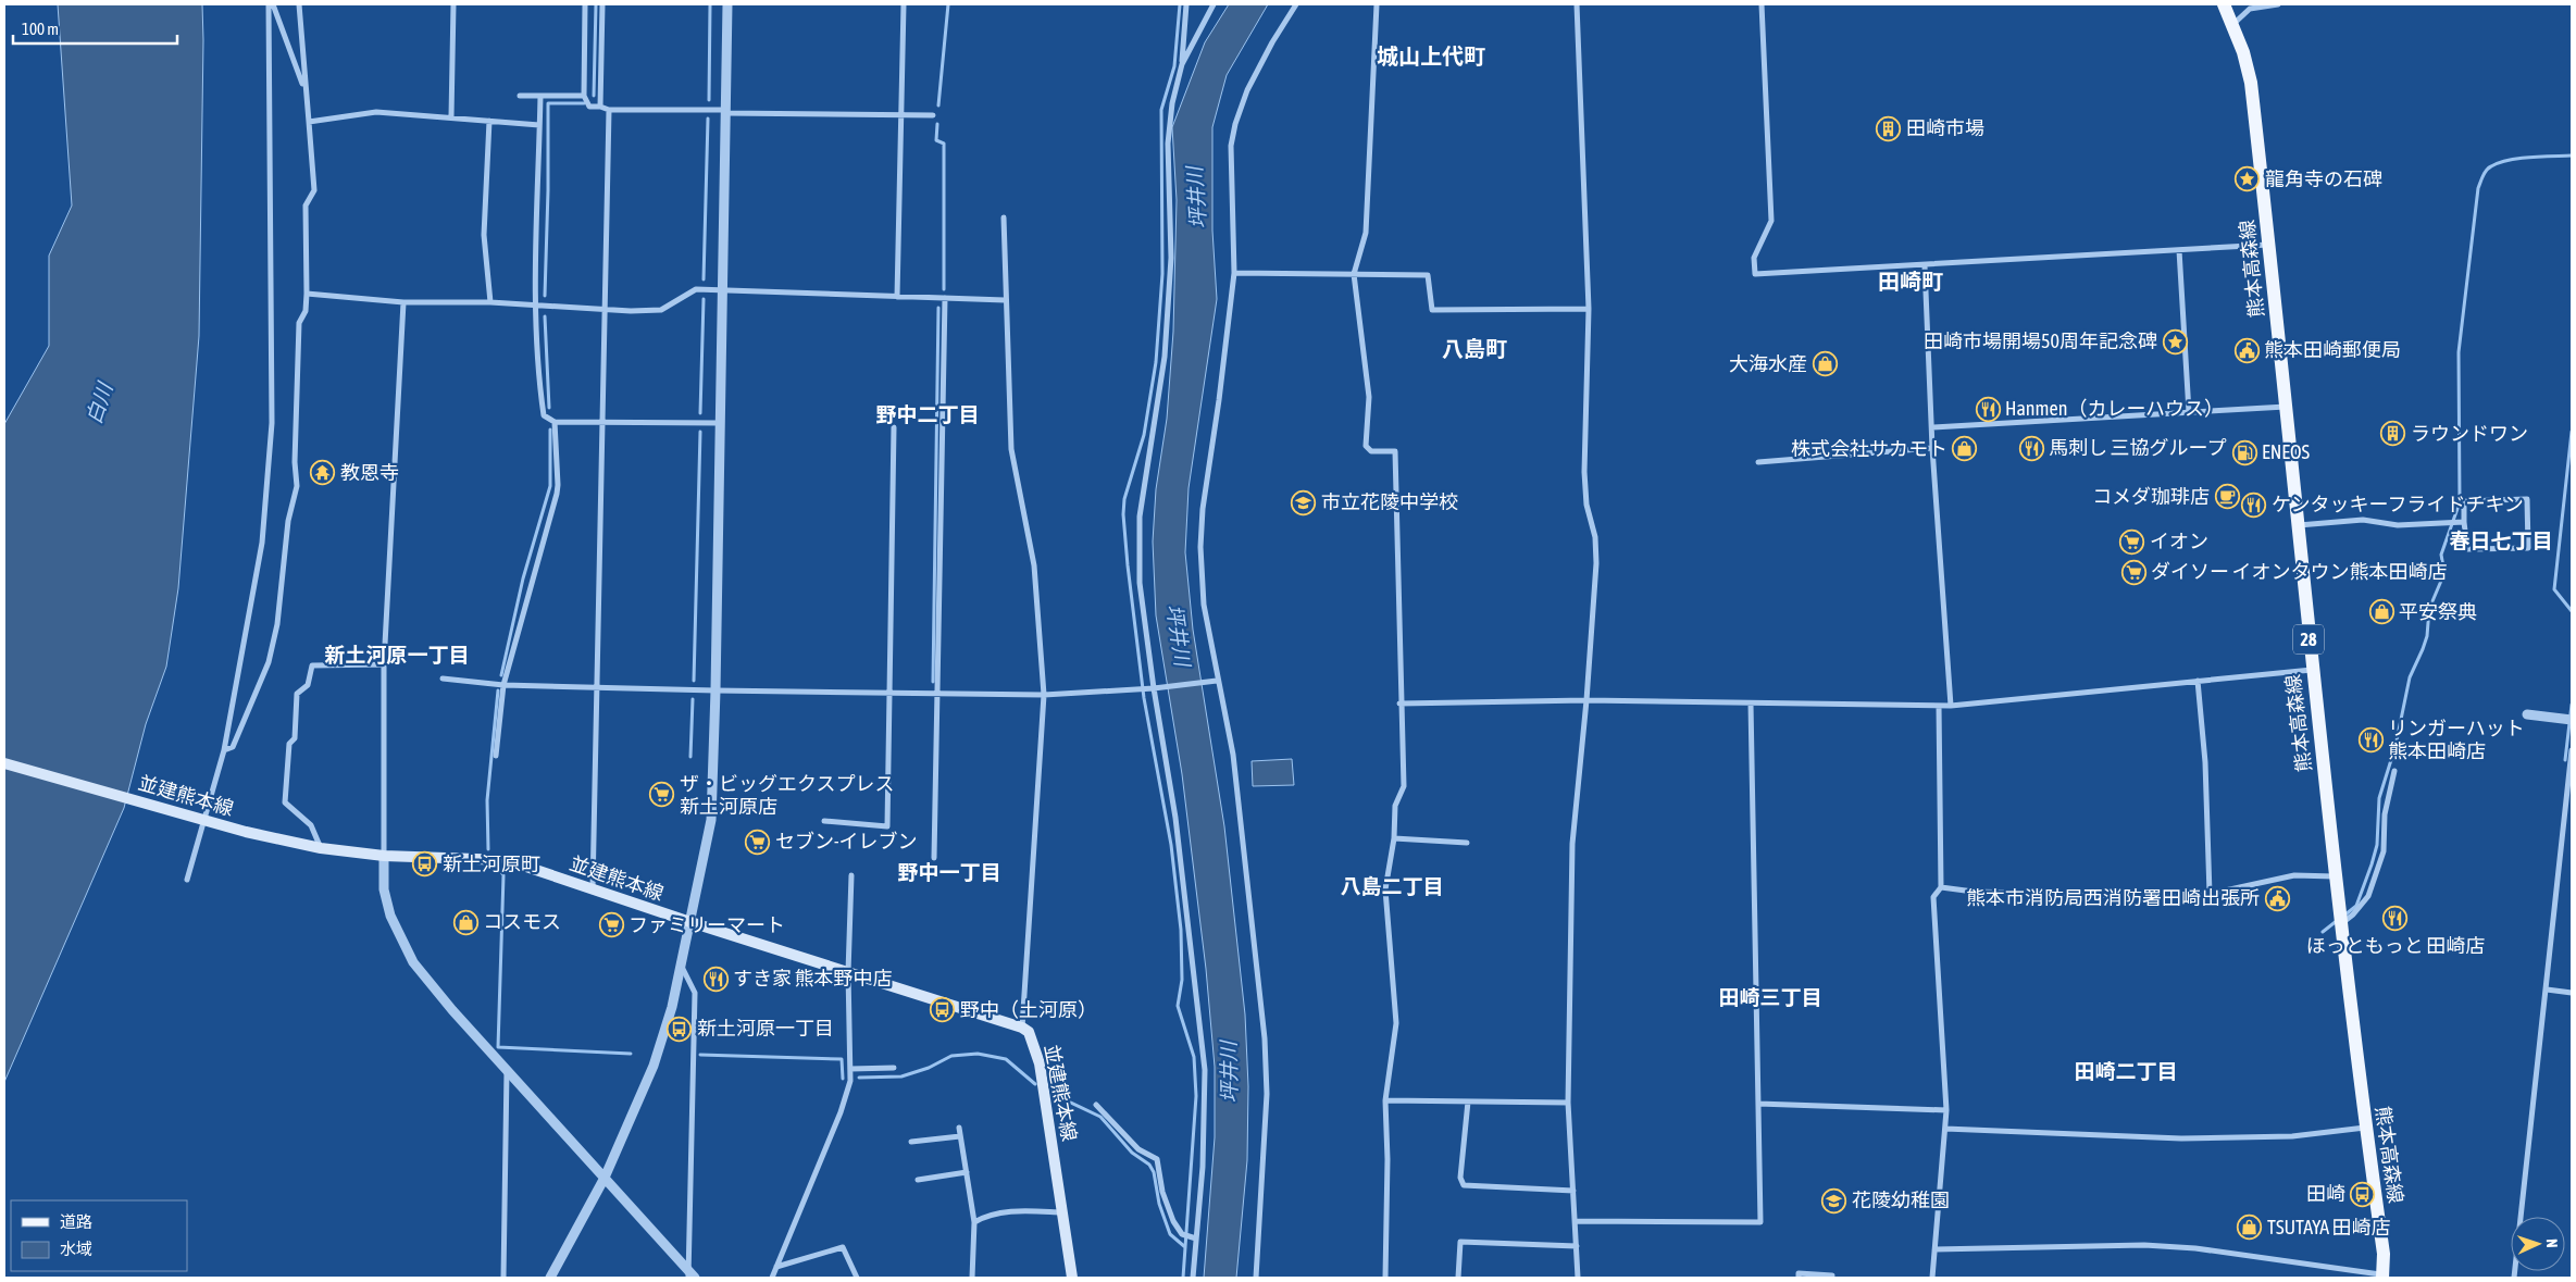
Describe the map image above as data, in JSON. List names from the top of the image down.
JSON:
{
  "streets": {
    "main road": ["熊本高森線", "28", "並建熊本線"]
  },
  "districts": [
    "城山上代町",
    "田崎町",
    "八島町",
    "野中二丁目",
    "春日七丁目",
    "新土河原一丁目",
    "野中一丁目",
    "八島二丁目",
    "田崎三丁目",
    "田崎二丁目"
  ],
  "water": ["坪井川", "白川"],
  "places": {
    "building": ["田崎市場", "ラウンドワン"],
    "place": ["龍角寺の石碑", "田崎市場開場50周年記念碑"],
    "public building": ["熊本田崎郵便局", "熊本市消防局西消防署田崎出張所"],
    "shop": [
      "大海水産",
      "株式会社サカモト",
      "平安祭典",
      "コスモス",
      "TSUTAYA 田崎店"
    ],
    "restaurant": [
      "Hanmen（カレーハウス）",
      "馬刺し 三協グループ",
      "ケンタッキーフライドチキン",
      "リンガーハット 熊本田崎店",
      "ほっともっと 田崎店",
      "すき家 熊本野中店"
    ],
    "fuel station": ["ENEOS"],
    "temple": ["教恩寺"],
    "cafe": ["コメダ珈琲店"],
    "school or university": ["市立花陵中学校", "花陵幼稚園"],
    "supermarket": [
      "イオン",
      "ダイソー イオンタウン熊本田崎店",
      "ザ・ビッグエクスプレス 新土河原店",
      "セブン-イレブン",
      "ファミリーマート"
    ],
    "bus stop": [
      "新土河原町",
      "野中（土河原）",
      "新土河原一丁目",
      "田崎"
    ]
  },
  "legend": ["道路", "水域"],
  "scale_bar": "100 m",
  "north": "right"
}
